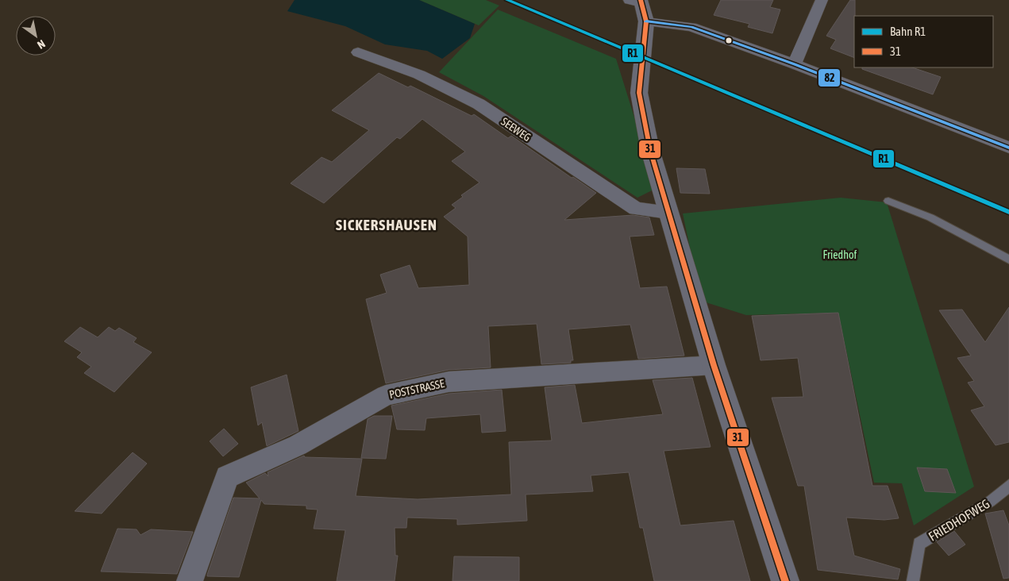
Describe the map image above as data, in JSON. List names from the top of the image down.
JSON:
{
  "streets": {
    "street": ["SEEWEG", "POSTSTRASSE"],
    "lane": ["FRIEDHOFWEG"]
  },
  "districts": ["SICKERSHAUSEN"],
  "parks": ["Friedhof"],
  "lines": ["rail line R1", "transit line 31", "transit line 82"],
  "legend": ["Bahn R1", "31"],
  "north": "bottom right"
}
